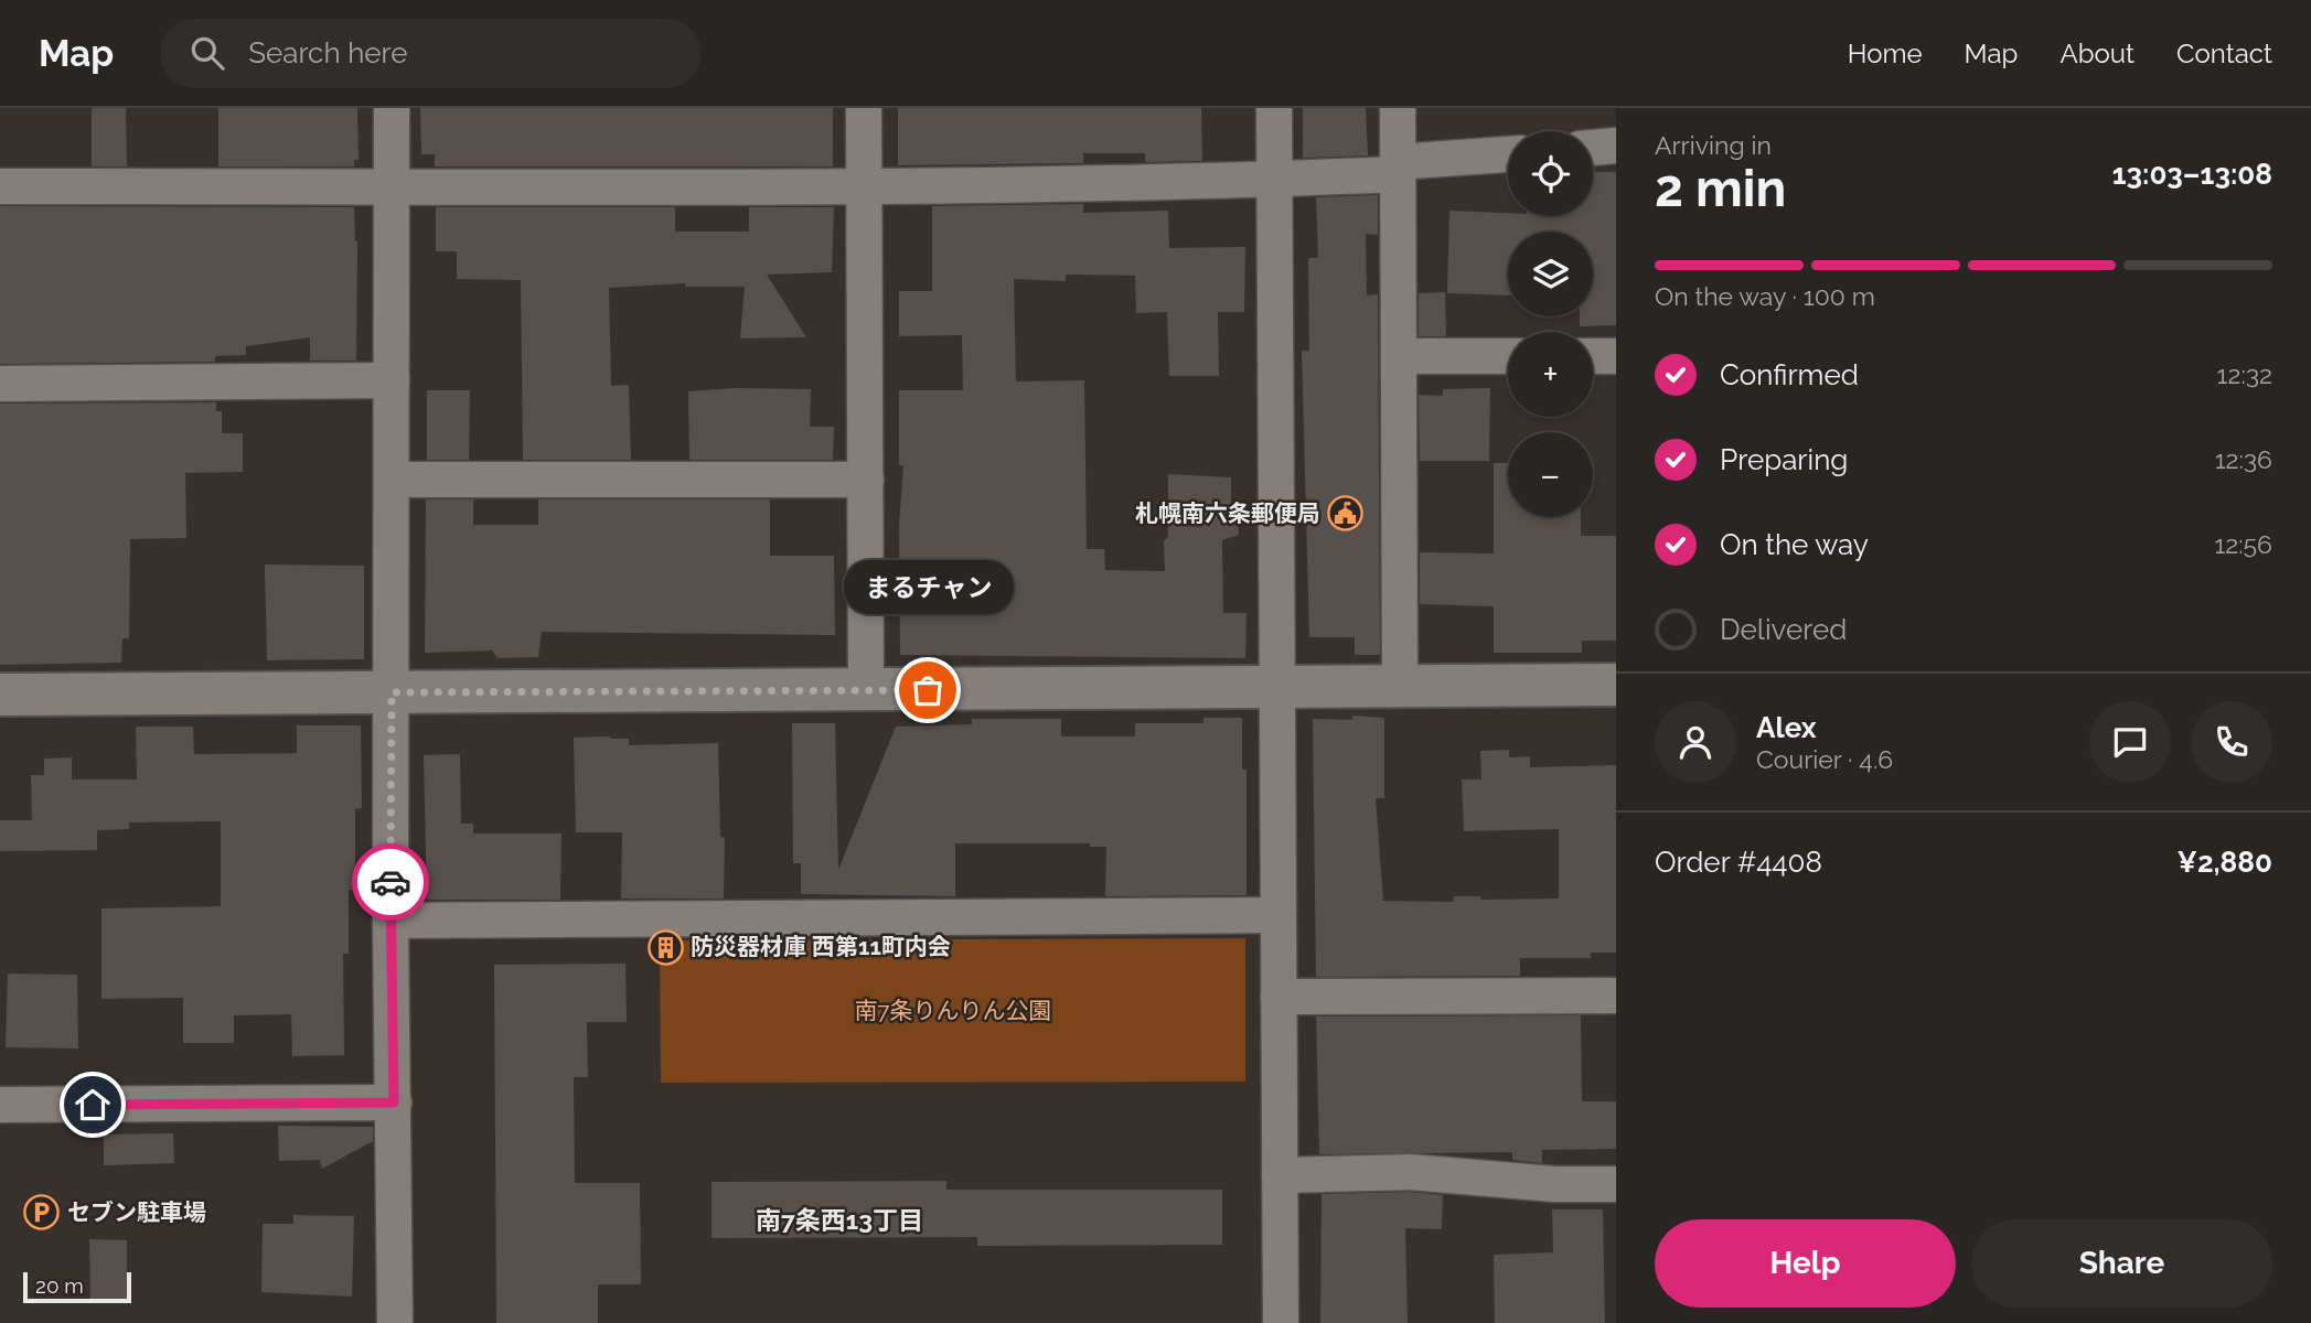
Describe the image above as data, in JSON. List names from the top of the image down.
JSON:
{
  "districts": ["南7条西13丁目"],
  "parks": ["南7条りんりん公園"],
  "places": {
    "public building": ["札幌南六条郵便局"],
    "other": ["まるチャン"],
    "building": ["防災器材庫 西第11町内会"],
    "parking": ["セブン駐車場"]
  },
  "scale_bar": "20 m",
  "page": {
    "header": "Map",
    "search": "Search here",
    "nav": [
      "Home",
      "Map",
      "About",
      "Contact"
    ],
    "heading": ["2 min", "Arriving in", "13:03–13:08"],
    "panel": [
      "Alex",
      "Courier · 4.6",
      "Order #4408",
      "¥2,880"
    ],
    "map_buttons": ["+", "−"],
    "bar": "On the way · 100 m",
    "list": [
      ["Confirmed", "12:32"],
      ["Preparing", "12:36"],
      ["On the way", "12:56"],
      "Delivered"
    ],
    "bubble": "まるチャン",
    "buttons": ["Help", "Share"],
    "scale": "20 m"
  }
}
